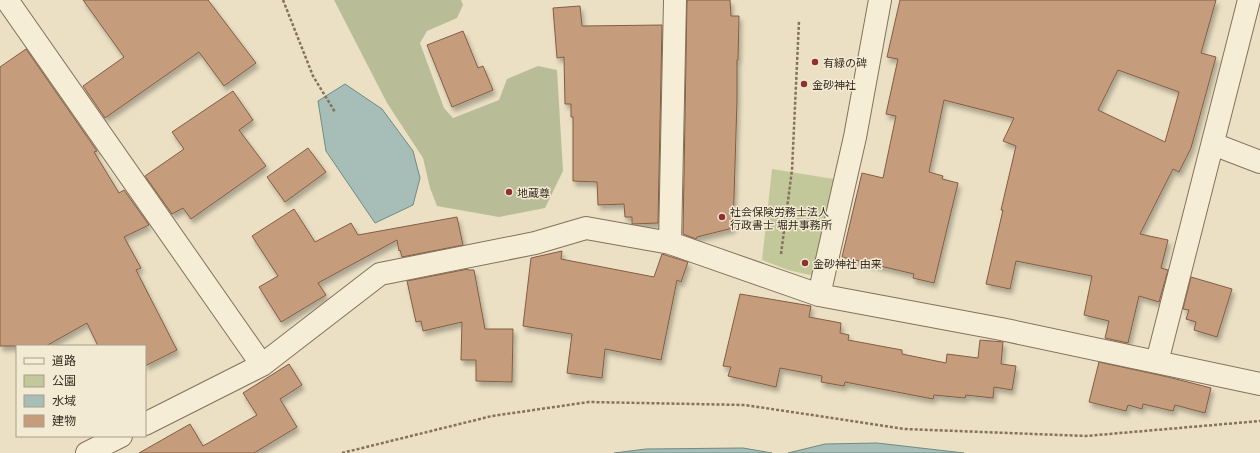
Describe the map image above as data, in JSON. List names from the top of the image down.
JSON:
{
  "places": [
    "有緑の碑",
    "金砂神社",
    "地蔵尊",
    "社会保険労務士法人 行政書士 堀井事務所",
    "金砂神社 由来"
  ],
  "legend": [
    "道路",
    "公園",
    "水域",
    "建物"
  ]
}
